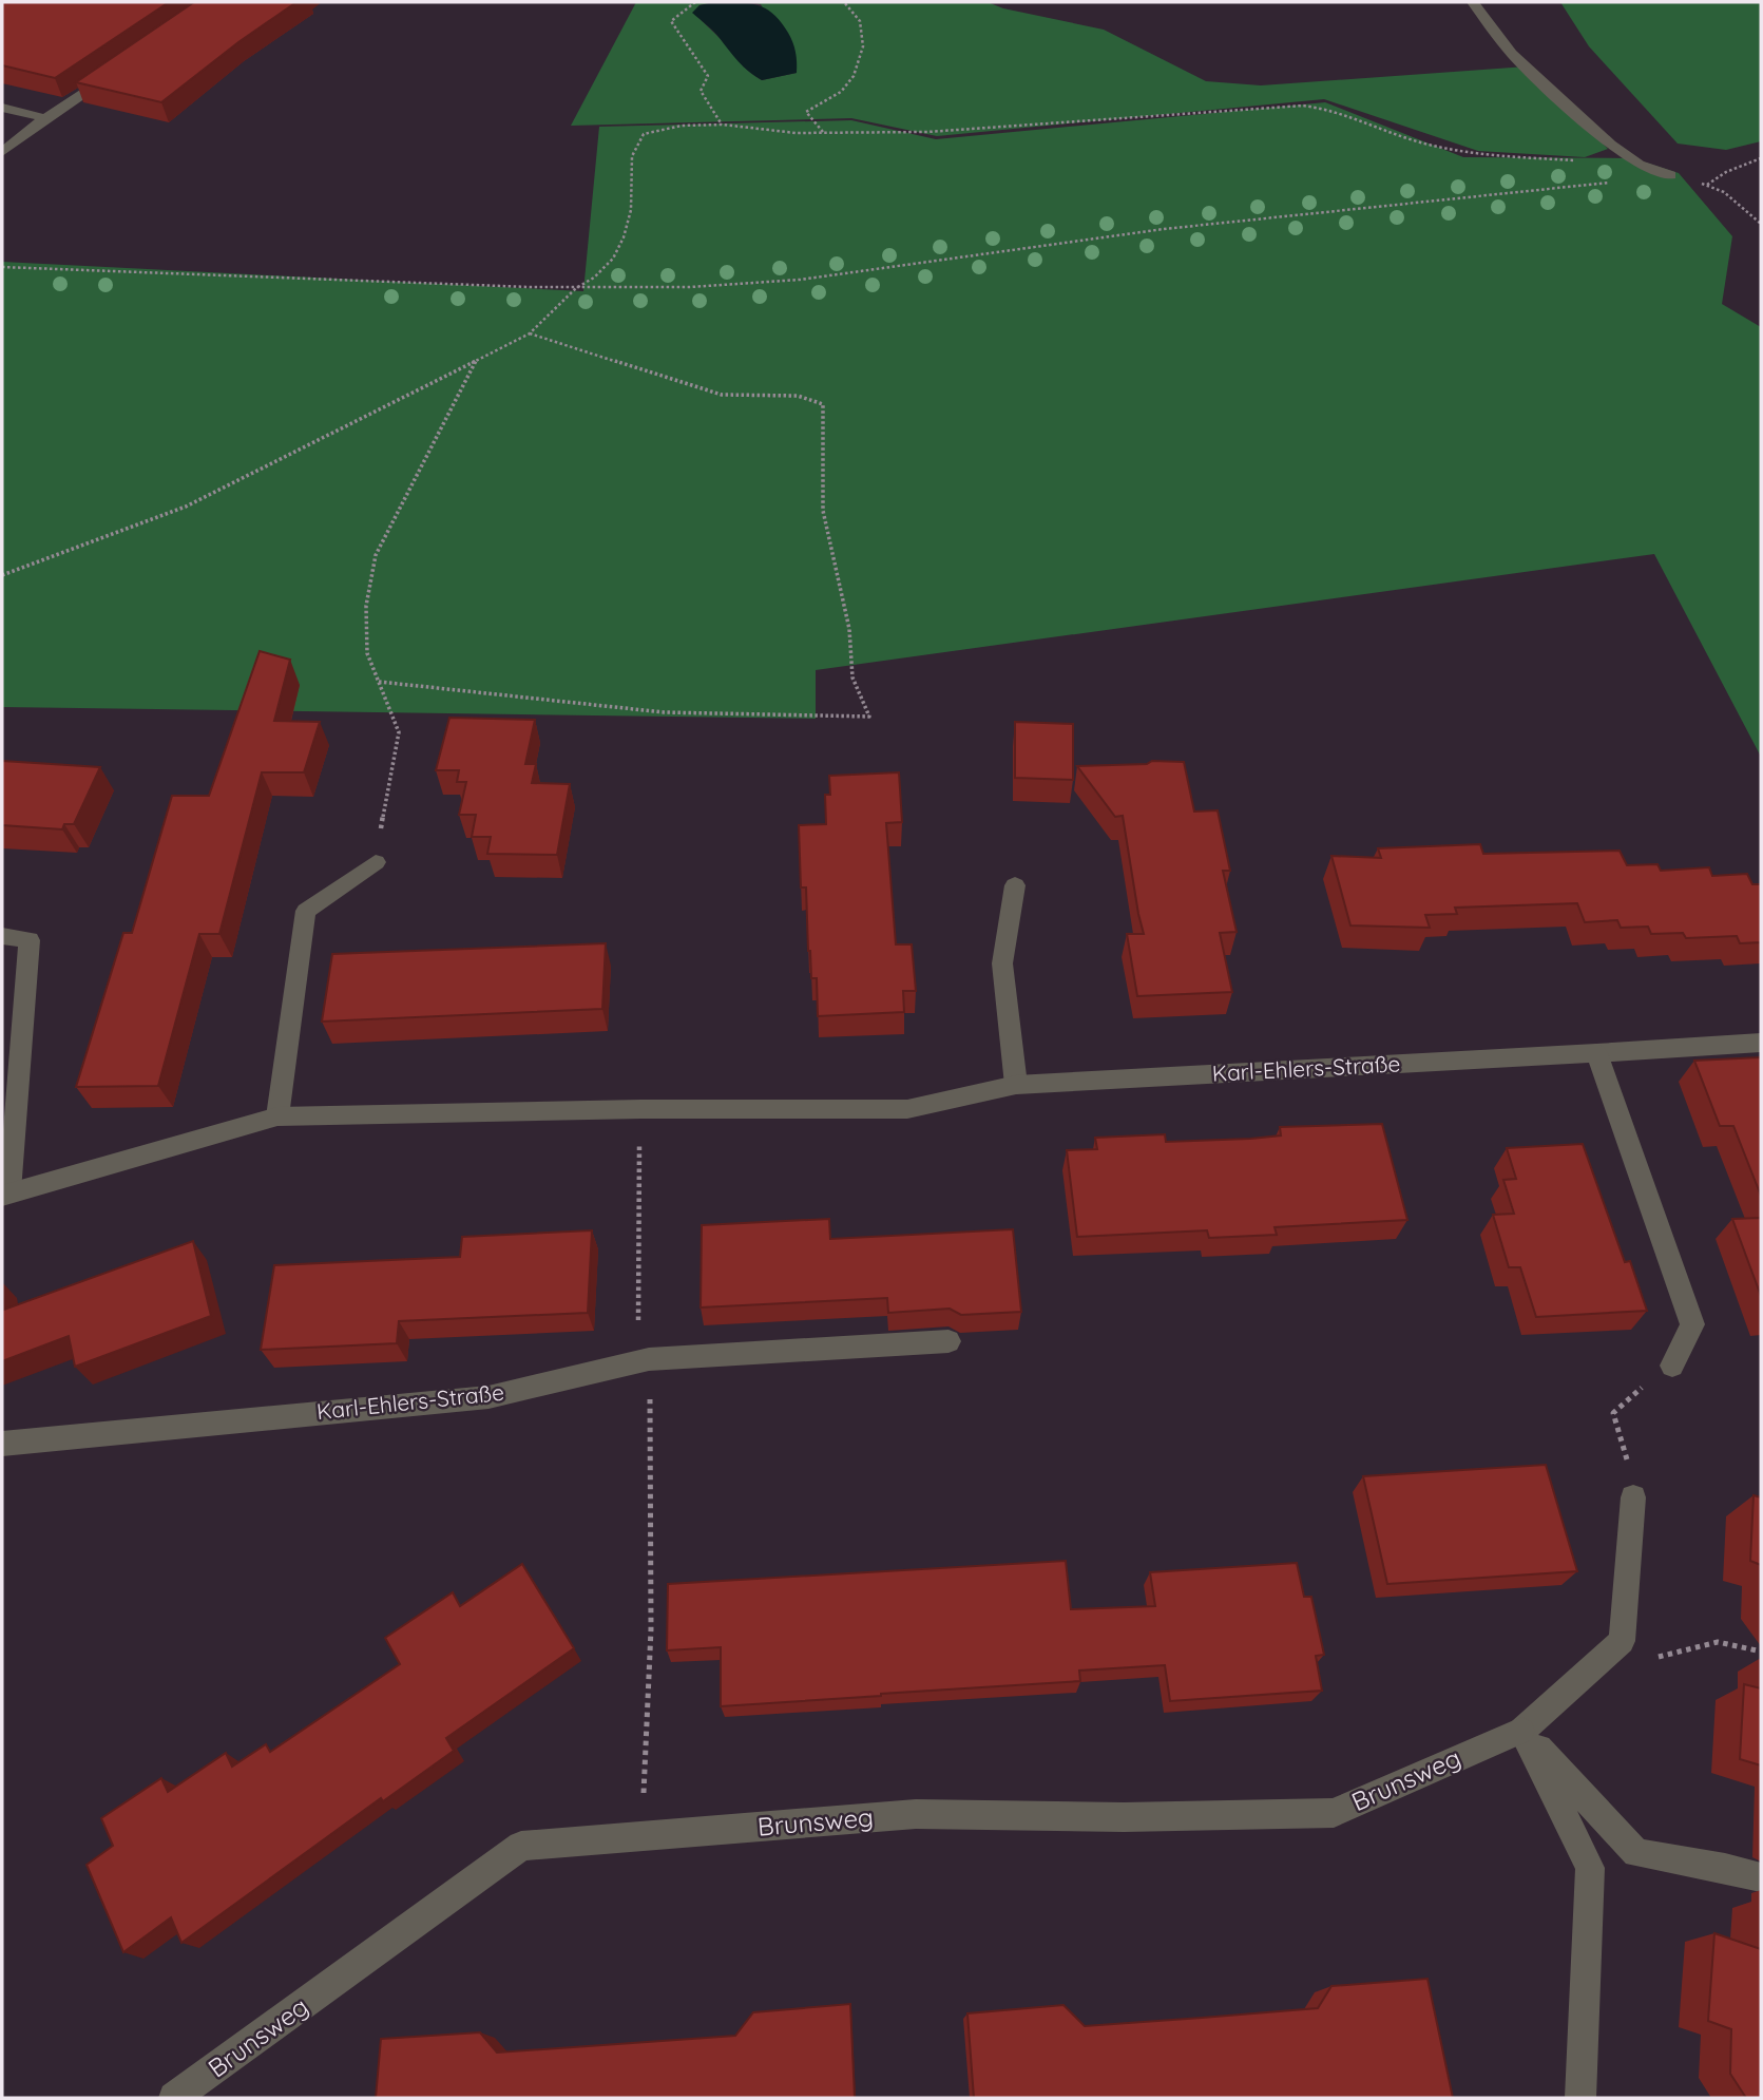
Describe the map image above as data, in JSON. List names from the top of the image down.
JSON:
{
  "streets": {
    "street": ["Karl-Ehlers-Straße", "Brunsweg"]
  }
}
